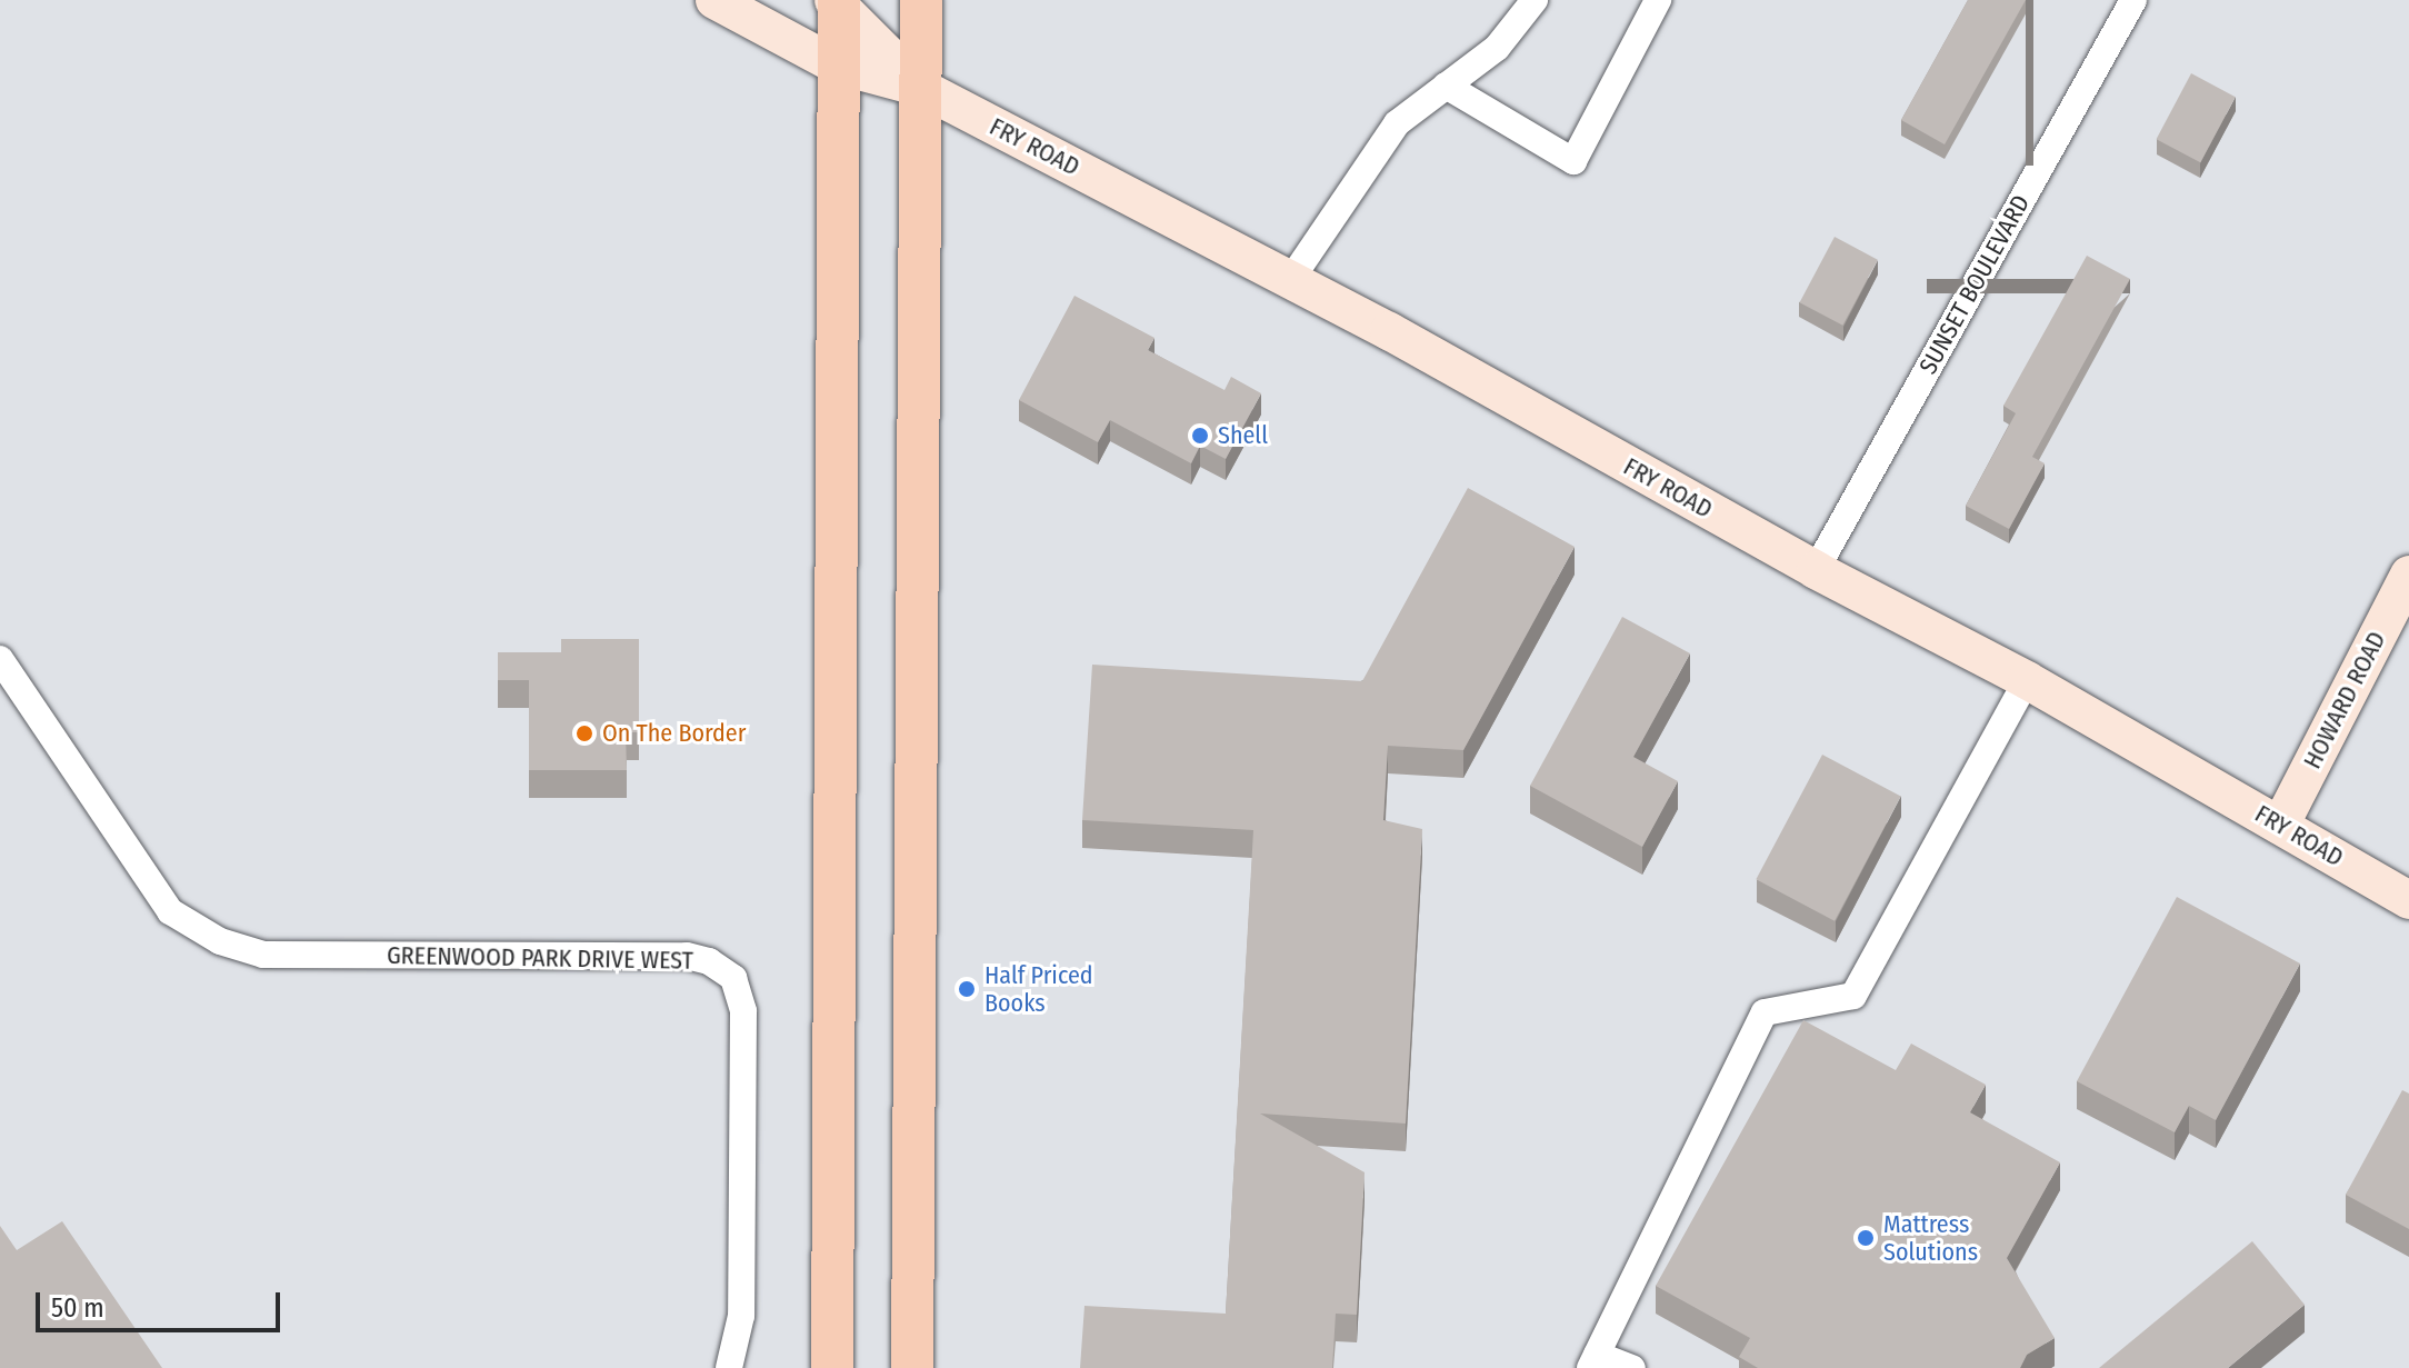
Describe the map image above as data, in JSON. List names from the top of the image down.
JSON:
{
  "streets": {
    "street": [
      "FRY ROAD",
      "SUNSET BOULEVARD",
      "HOWARD ROAD",
      "GREENWOOD PARK DRIVE WEST"
    ]
  },
  "crossings": [
    ["FRY ROAD", "SUNSET BOULEVARD"],
    ["FRY ROAD", "HOWARD ROAD"]
  ],
  "places": [
    "Shell",
    "On The Border",
    "Half Priced Books",
    "Mattress Solutions"
  ],
  "scale_bar": "50 m"
}
